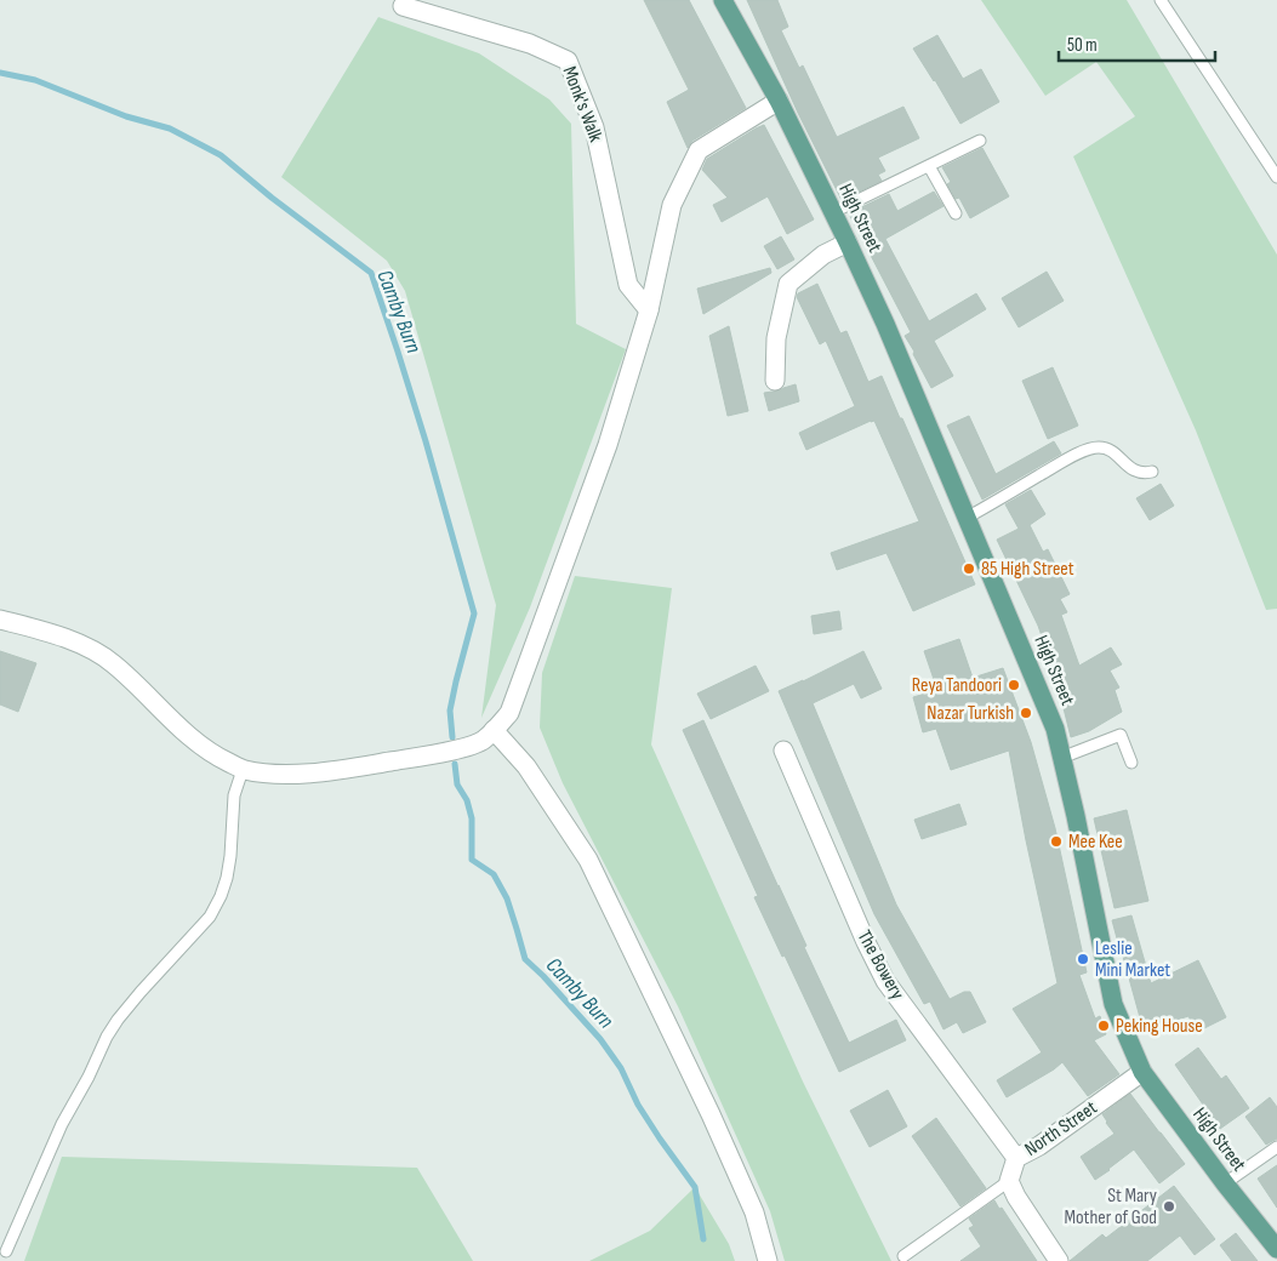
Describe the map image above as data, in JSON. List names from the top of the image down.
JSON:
{
  "streets": {
    "main road": ["High Street"],
    "street": ["Monk's Walk", "The Bowery", "North Street"]
  },
  "crossings": [
    ["High Street", "North Street"],
    ["The Bowery", "North Street"]
  ],
  "water": ["Camby Burn"],
  "places": [
    "85 High Street",
    "Reya Tandoori",
    "Nazar Turkish",
    "Mee Kee",
    "Leslie Mini Market",
    "Peking House",
    "St Mary Mother of God"
  ],
  "scale_bar": "50 m"
}
